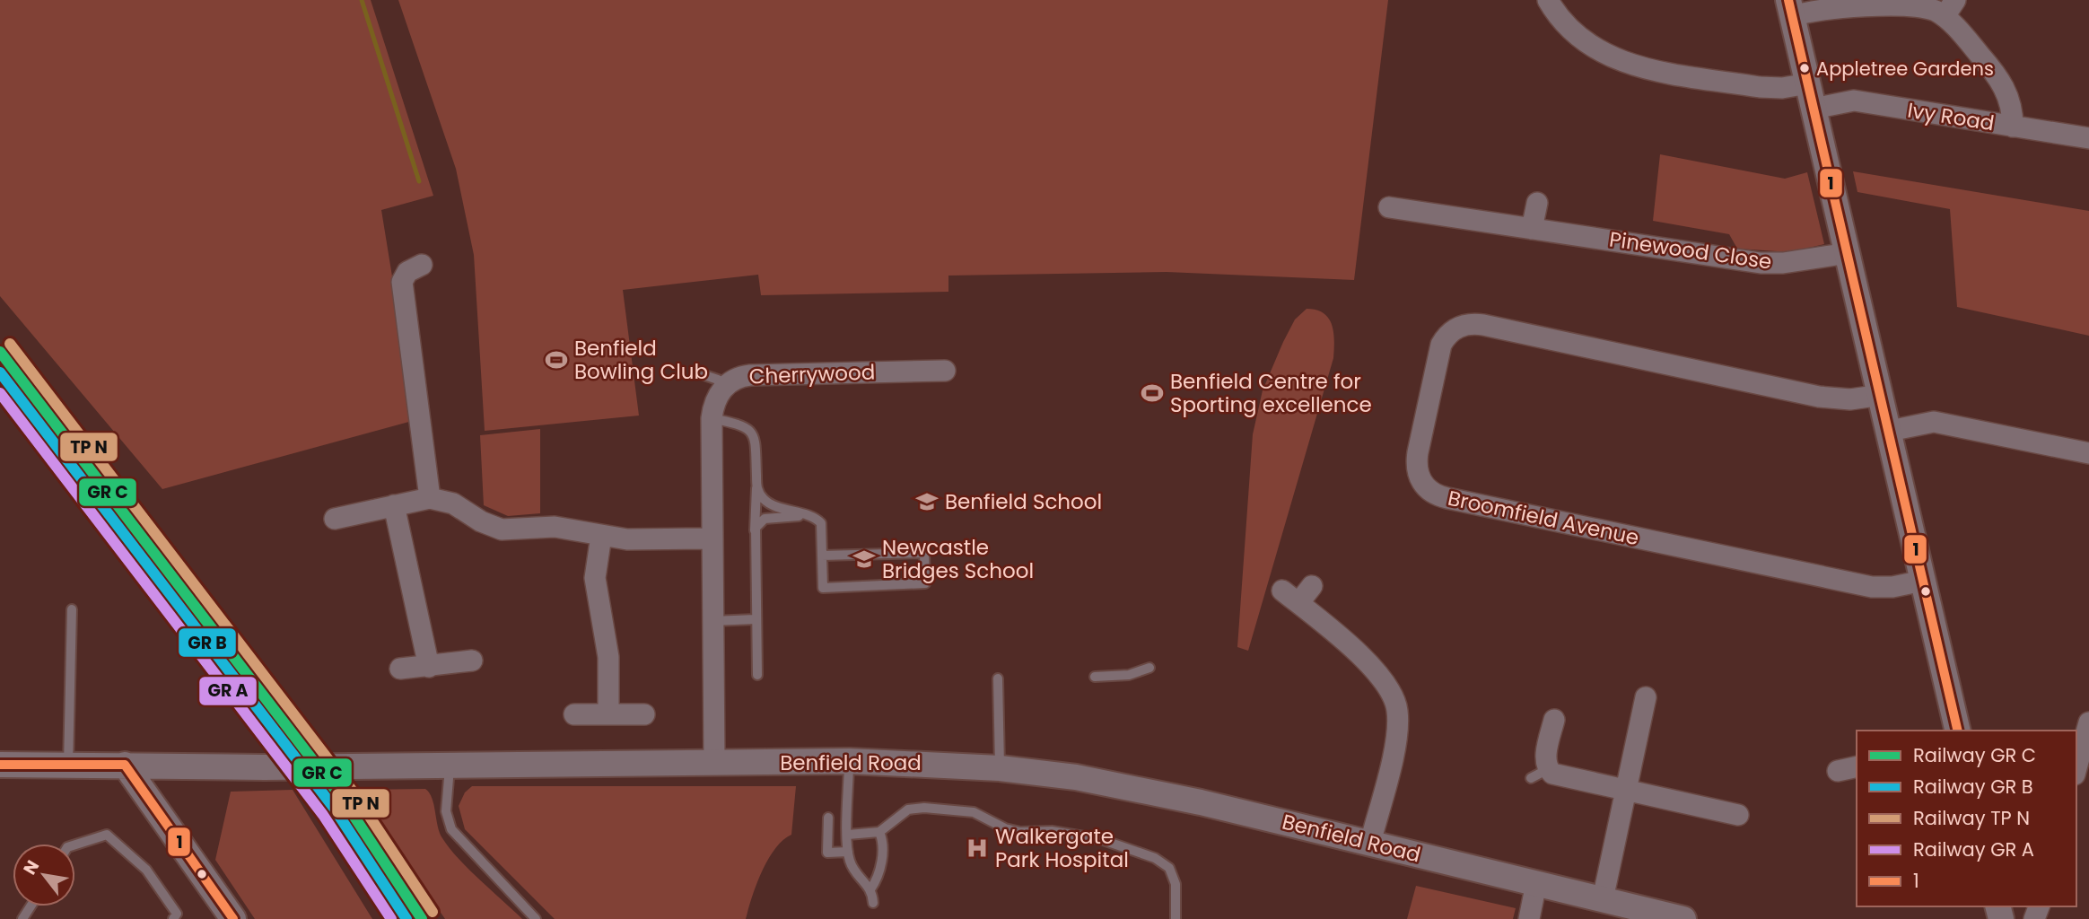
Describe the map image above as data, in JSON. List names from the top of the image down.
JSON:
{
  "streets": {
    "street": [
      "Ivy Road",
      "Pinewood Close",
      "Cherrywood",
      "Broomfield Avenue",
      "Benfield Road"
    ]
  },
  "crossings": [
    ["Cherrywood", "Benfield Road"]
  ],
  "places": {
    "other": ["Appletree Gardens"],
    "sports": ["Benfield Bowling Club", "Benfield Centre for Sporting excellence"],
    "school or university": ["Benfield School", "Newcastle Bridges School"],
    "hospital": ["Walkergate Park Hospital"]
  },
  "lines": ["transit line 1"],
  "legend": [
    "Railway GR C",
    "Railway GR B",
    "Railway TP N",
    "Railway GR A",
    "1"
  ],
  "north": "top left"
}
